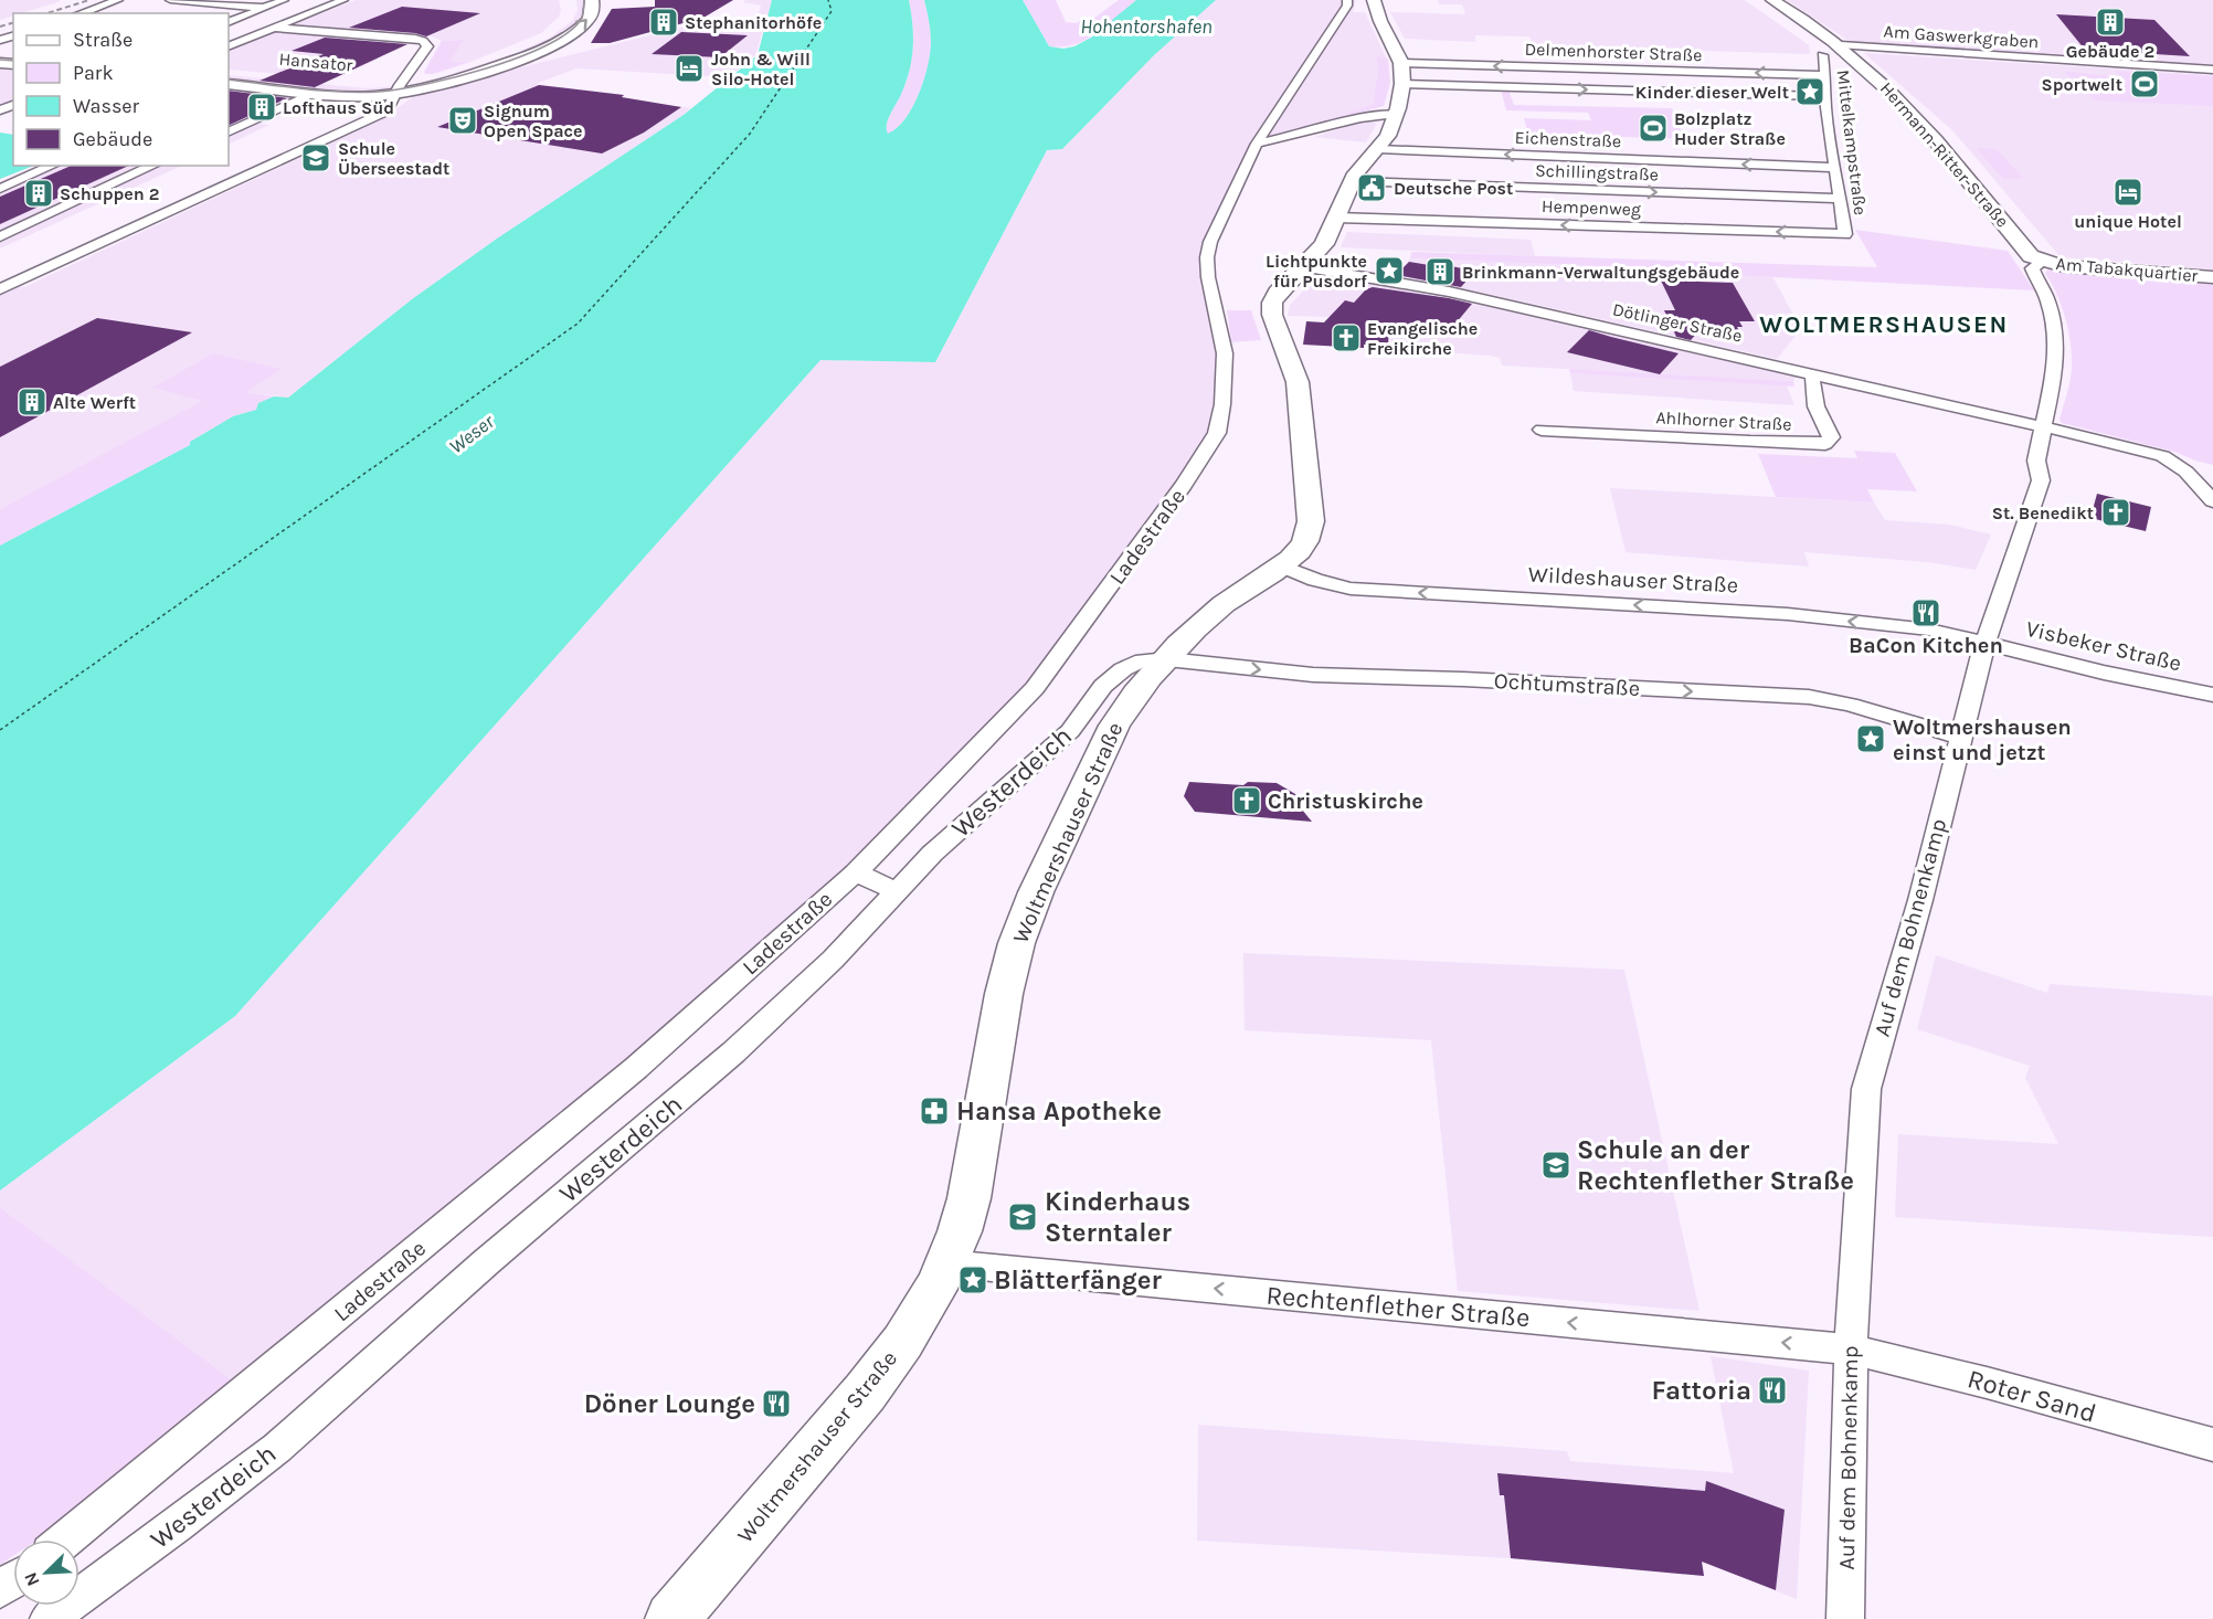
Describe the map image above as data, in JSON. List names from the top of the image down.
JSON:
{
  "streets": {
    "street": [
      "Am Gaswerkgraben",
      "Delmenhorster Straße",
      "Hansator",
      "Eichenstraße",
      "Mittelkampstraße",
      "Hermann-Ritter-Straße",
      "Schillingstraße",
      "Hempenweg",
      "Am Tabakquartier",
      "Dötlinger Straße",
      "Ahlhorner Straße",
      "Ladestraße",
      "Wildeshauser Straße",
      "Visbeker Straße",
      "Ochtumstraße",
      "Westerdeich",
      "Woltmershauser Straße",
      "Auf dem Bohnenkamp",
      "Rechtenflether Straße",
      "Roter Sand"
    ]
  },
  "crossings": [
    ["Am Gaswerkgraben", "Hermann-Ritter-Straße"],
    ["Delmenhorster Straße", "Mittelkampstraße"],
    ["Delmenhorster Straße", "Woltmershauser Straße"],
    ["Eichenstraße", "Mittelkampstraße"],
    ["Eichenstraße", "Woltmershauser Straße"],
    ["Mittelkampstraße", "Schillingstraße"],
    ["Mittelkampstraße", "Hempenweg"],
    ["Hermann-Ritter-Straße", "Am Tabakquartier"],
    ["Hermann-Ritter-Straße", "Auf dem Bohnenkamp"],
    ["Schillingstraße", "Woltmershauser Straße"],
    ["Hempenweg", "Woltmershauser Straße"],
    ["Am Tabakquartier", "Auf dem Bohnenkamp"],
    ["Dötlinger Straße", "Ahlhorner Straße"],
    ["Dötlinger Straße", "Woltmershauser Straße"],
    ["Dötlinger Straße", "Auf dem Bohnenkamp"],
    ["Wildeshauser Straße", "Visbeker Straße"],
    ["Wildeshauser Straße", "Woltmershauser Straße"],
    ["Wildeshauser Straße", "Auf dem Bohnenkamp"],
    ["Visbeker Straße", "Auf dem Bohnenkamp"],
    ["Ochtumstraße", "Westerdeich"],
    ["Ochtumstraße", "Woltmershauser Straße"],
    ["Ochtumstraße", "Auf dem Bohnenkamp"],
    ["Westerdeich", "Woltmershauser Straße"],
    ["Woltmershauser Straße", "Rechtenflether Straße"],
    ["Auf dem Bohnenkamp", "Rechtenflether Straße"],
    ["Auf dem Bohnenkamp", "Roter Sand"],
    ["Rechtenflether Straße", "Roter Sand"]
  ],
  "one_way": ["Wildeshauser Straße", "Ochtumstraße", "Rechtenflether Straße"],
  "districts": ["WOLTMERSHAUSEN"],
  "water": ["Hohentorshafen", "Weser"],
  "places": {
    "building": [
      "Stephanitorhöfe",
      "Gebäude 2",
      "Lofthaus Süd",
      "Schuppen 2",
      "Brinkmann-Verwaltungsgebäude",
      "Alte Werft"
    ],
    "hotel": ["John & Will Silo-Hotel", "unique Hotel"],
    "sports": ["Sportwelt", "Bolzplatz Huder Straße"],
    "place": [
      "Kinder dieser Welt",
      "Lichtpunkte für Pusdorf",
      "Woltmershausen einst und jetzt",
      "Blätterfänger"
    ],
    "theatre": ["Signum Open Space"],
    "school or university": ["Schule Überseestadt", "Schule an der Rechtenflether Straße", "Kinderhaus Sterntaler"],
    "public building": ["Deutsche Post"],
    "church": ["Evangelische Freikirche", "St. Benedikt", "Christuskirche"],
    "restaurant": ["BaCon Kitchen", "Fattoria", "Döner Lounge"],
    "pharmacy": ["Hansa Apotheke"]
  },
  "legend": [
    "Straße",
    "Park",
    "Wasser",
    "Gebäude"
  ],
  "north": "bottom left"
}
